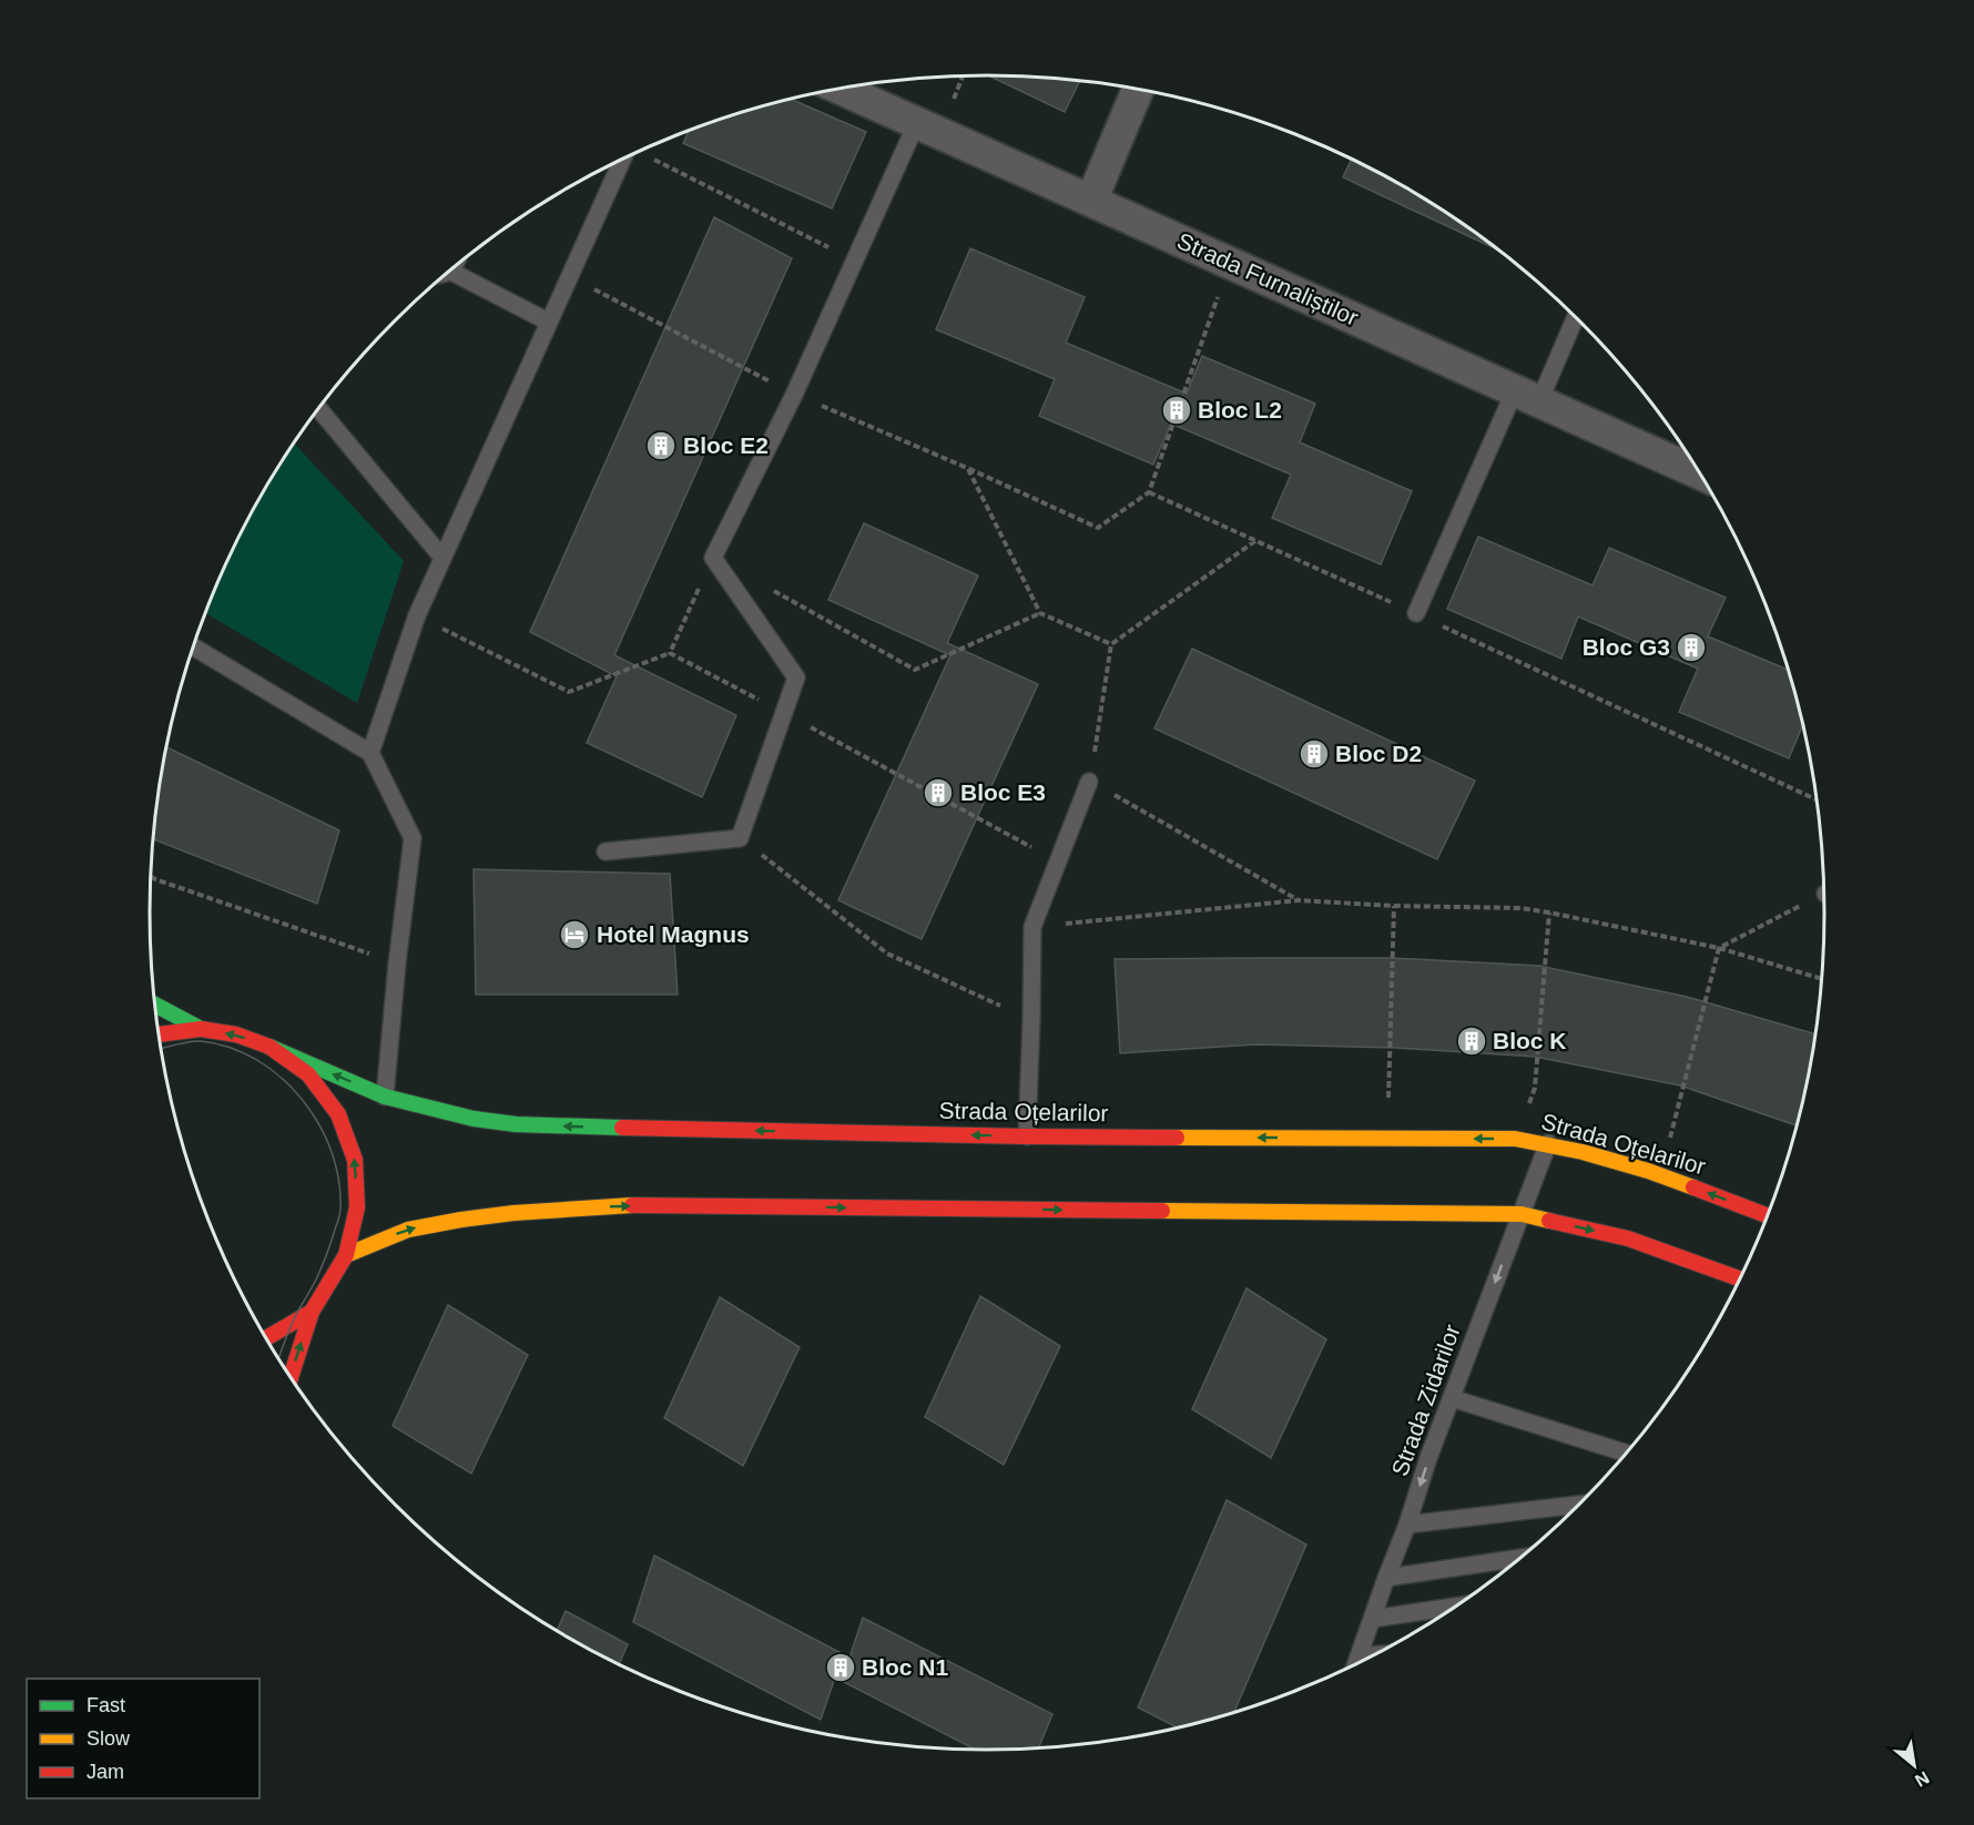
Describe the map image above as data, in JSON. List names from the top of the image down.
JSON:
{
  "streets": {
    "main road": ["Strada Oțelarilor"],
    "street": ["Strada Furnaliștilor"],
    "lane": ["Strada Zidarilor"]
  },
  "crossings": [
    ["Strada Oțelarilor", "Strada Zidarilor"]
  ],
  "one_way": ["Strada Zidarilor"],
  "places": {
    "building": [
      "Bloc L2",
      "Bloc E2",
      "Bloc G3",
      "Bloc D2",
      "Bloc E3",
      "Bloc K",
      "Bloc N1"
    ],
    "hotel": ["Hotel Magnus"]
  },
  "legend": ["Fast", "Slow", "Jam"],
  "north": "bottom right"
}
